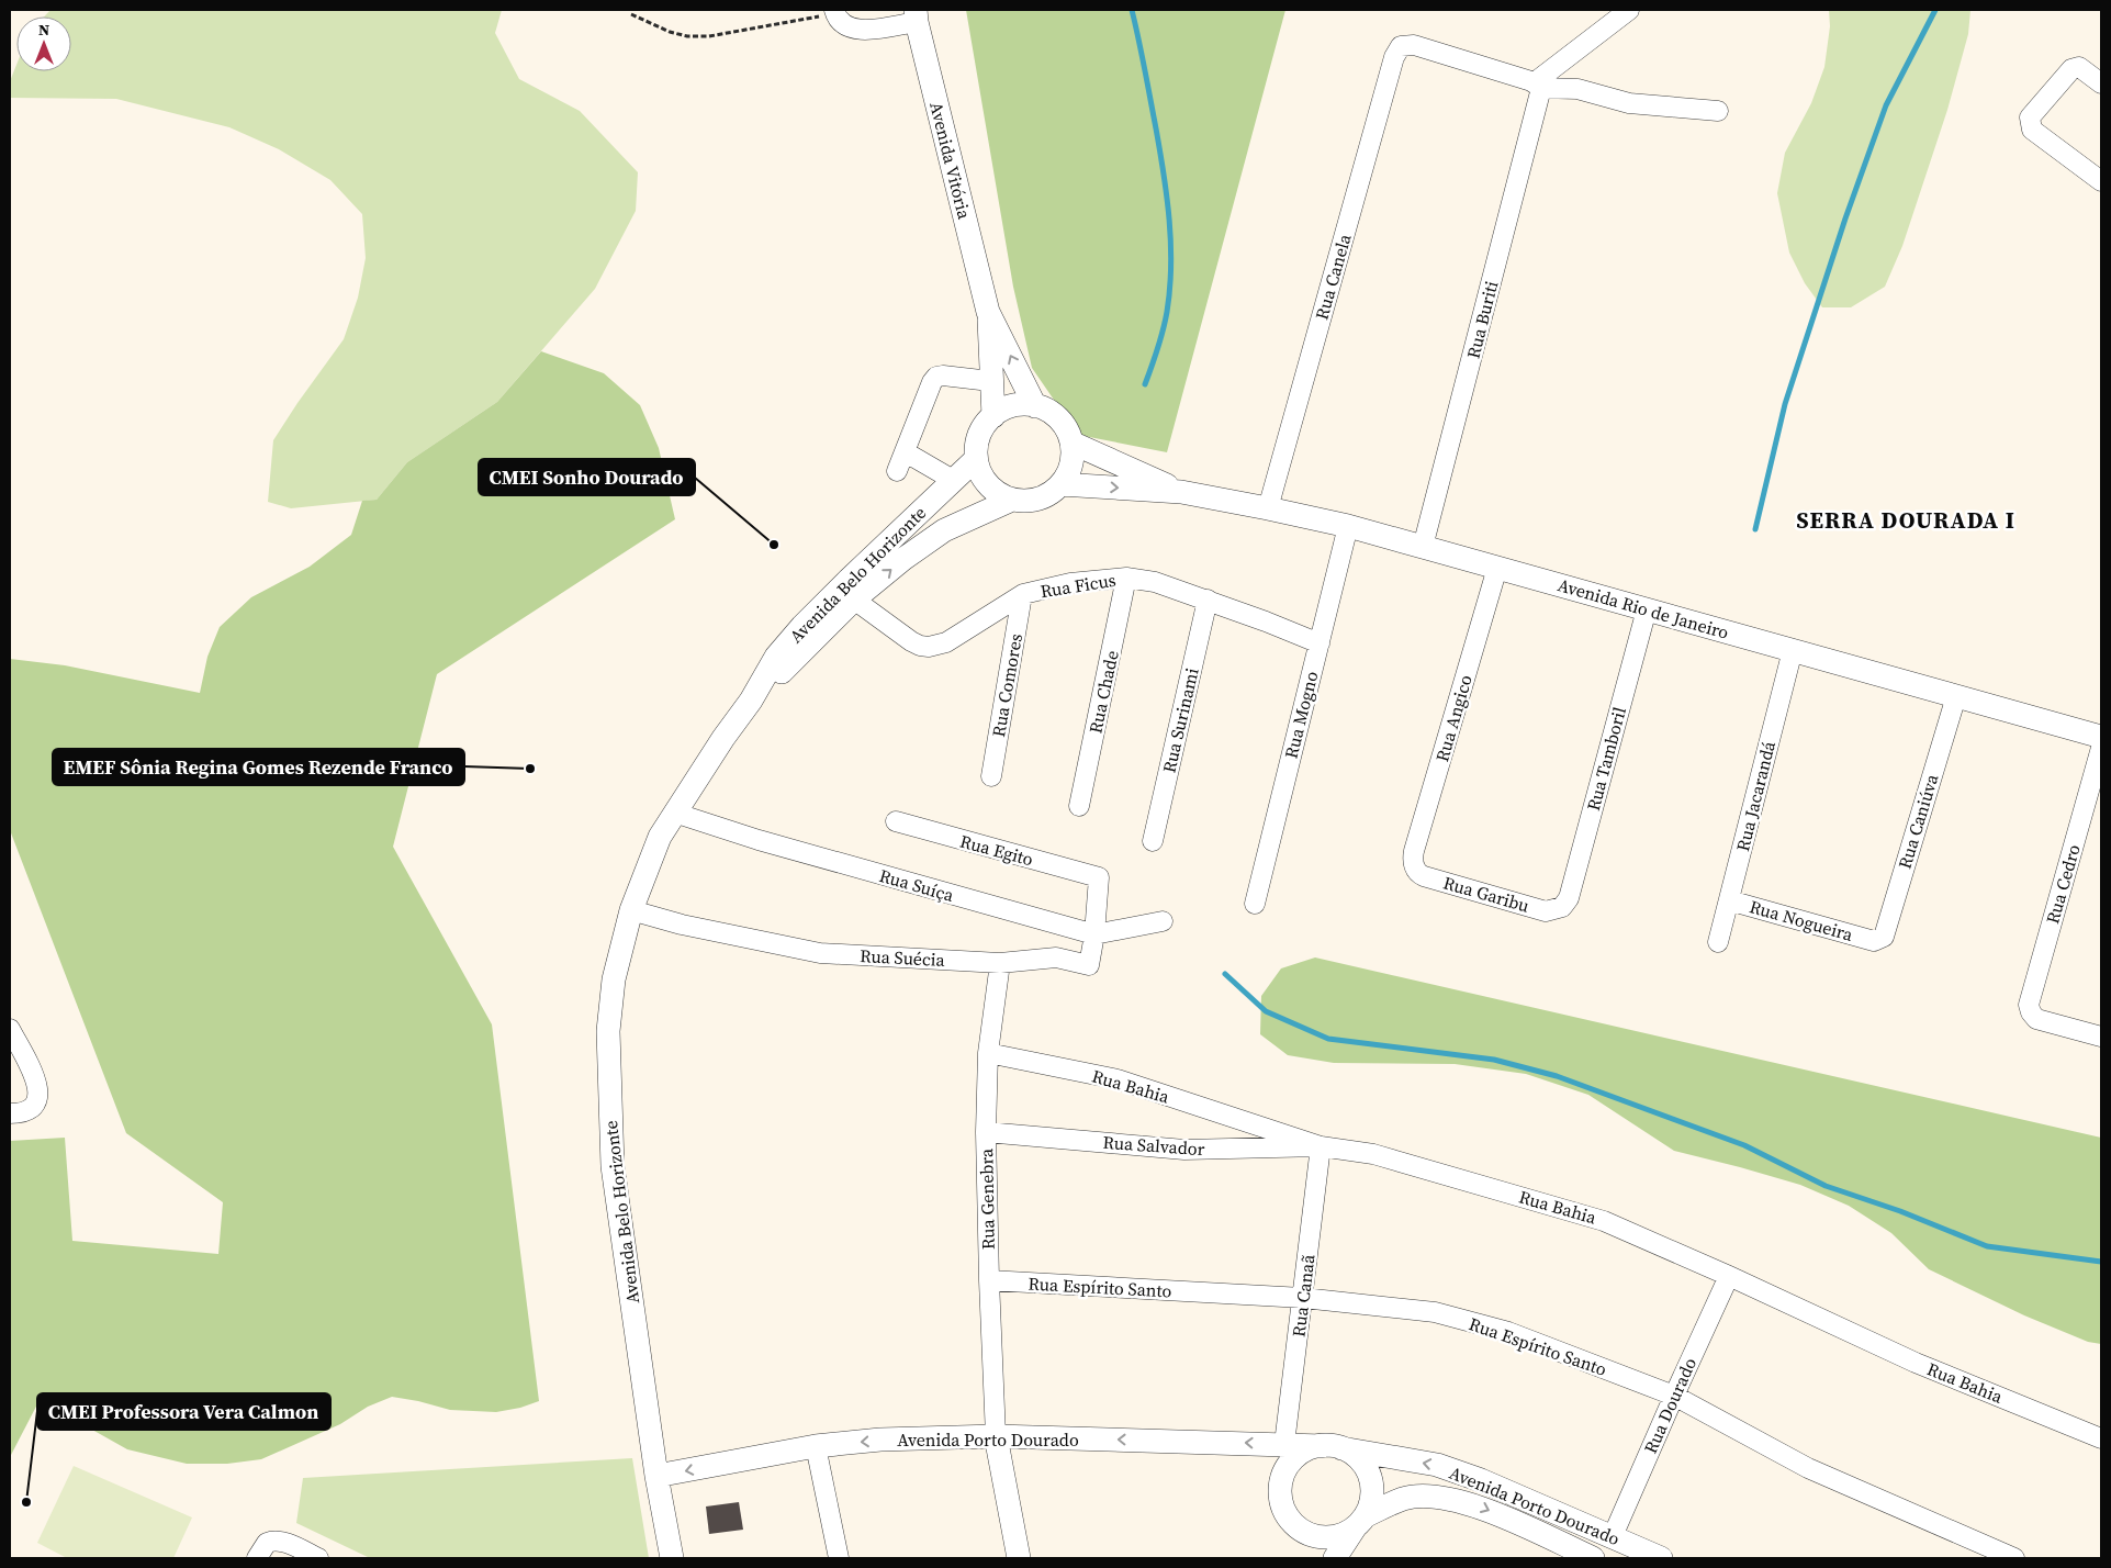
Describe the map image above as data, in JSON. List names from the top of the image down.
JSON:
{
  "streets": {
    "street": [
      "Avenida Vitória",
      "Rua Canela",
      "Rua Buriti",
      "Avenida Belo Horizonte",
      "Rua Ficus",
      "Avenida Rio de Janeiro",
      "Rua Comores",
      "Rua Chade",
      "Rua Mogno",
      "Rua Angico",
      "Rua Surinami",
      "Rua Tamboril",
      "Rua Jacarandá",
      "Rua Caniúva",
      "Rua Egito",
      "Rua Cedro",
      "Rua Suíça",
      "Rua Garibu",
      "Rua Nogueira",
      "Rua Suécia",
      "Rua Bahia",
      "Rua Salvador",
      "Rua Genebra",
      "Rua Espírito Santo",
      "Rua Canaã",
      "Rua Dourado",
      "Avenida Porto Dourado"
    ]
  },
  "crossings": [
    ["Avenida Vitória", "Avenida Belo Horizonte"],
    ["Avenida Vitória", "Avenida Rio de Janeiro"],
    ["Rua Canela", "Rua Buriti"],
    ["Rua Canela", "Avenida Rio de Janeiro"],
    ["Rua Buriti", "Avenida Rio de Janeiro"],
    ["Avenida Belo Horizonte", "Rua Ficus"],
    ["Avenida Belo Horizonte", "Avenida Rio de Janeiro"],
    ["Avenida Belo Horizonte", "Rua Suíça"],
    ["Avenida Belo Horizonte", "Rua Suécia"],
    ["Avenida Belo Horizonte", "Avenida Porto Dourado"],
    ["Rua Ficus", "Rua Comores"],
    ["Rua Ficus", "Rua Chade"],
    ["Rua Ficus", "Rua Mogno"],
    ["Rua Ficus", "Rua Surinami"],
    ["Avenida Rio de Janeiro", "Rua Mogno"],
    ["Avenida Rio de Janeiro", "Rua Angico"],
    ["Avenida Rio de Janeiro", "Rua Tamboril"],
    ["Avenida Rio de Janeiro", "Rua Jacarandá"],
    ["Avenida Rio de Janeiro", "Rua Caniúva"],
    ["Rua Angico", "Rua Garibu"],
    ["Rua Tamboril", "Rua Garibu"],
    ["Rua Jacarandá", "Rua Nogueira"],
    ["Rua Caniúva", "Rua Nogueira"],
    ["Rua Egito", "Rua Suécia"],
    ["Rua Suíça", "Rua Suécia"],
    ["Rua Suécia", "Rua Genebra"],
    ["Rua Bahia", "Rua Salvador"],
    ["Rua Bahia", "Rua Genebra"],
    ["Rua Bahia", "Rua Canaã"],
    ["Rua Bahia", "Rua Dourado"],
    ["Rua Salvador", "Rua Genebra"],
    ["Rua Salvador", "Rua Canaã"],
    ["Rua Genebra", "Rua Espírito Santo"],
    ["Rua Genebra", "Avenida Porto Dourado"],
    ["Rua Espírito Santo", "Rua Canaã"],
    ["Rua Espírito Santo", "Rua Dourado"],
    ["Rua Canaã", "Avenida Porto Dourado"],
    ["Rua Dourado", "Avenida Porto Dourado"]
  ],
  "districts": ["SERRA DOURADA I"],
  "places": ["CMEI Sonho Dourado", "EMEF Sônia Regina Gomes Rezende Franco", "CMEI Professora Vera Calmon"],
  "north": "top"
}
